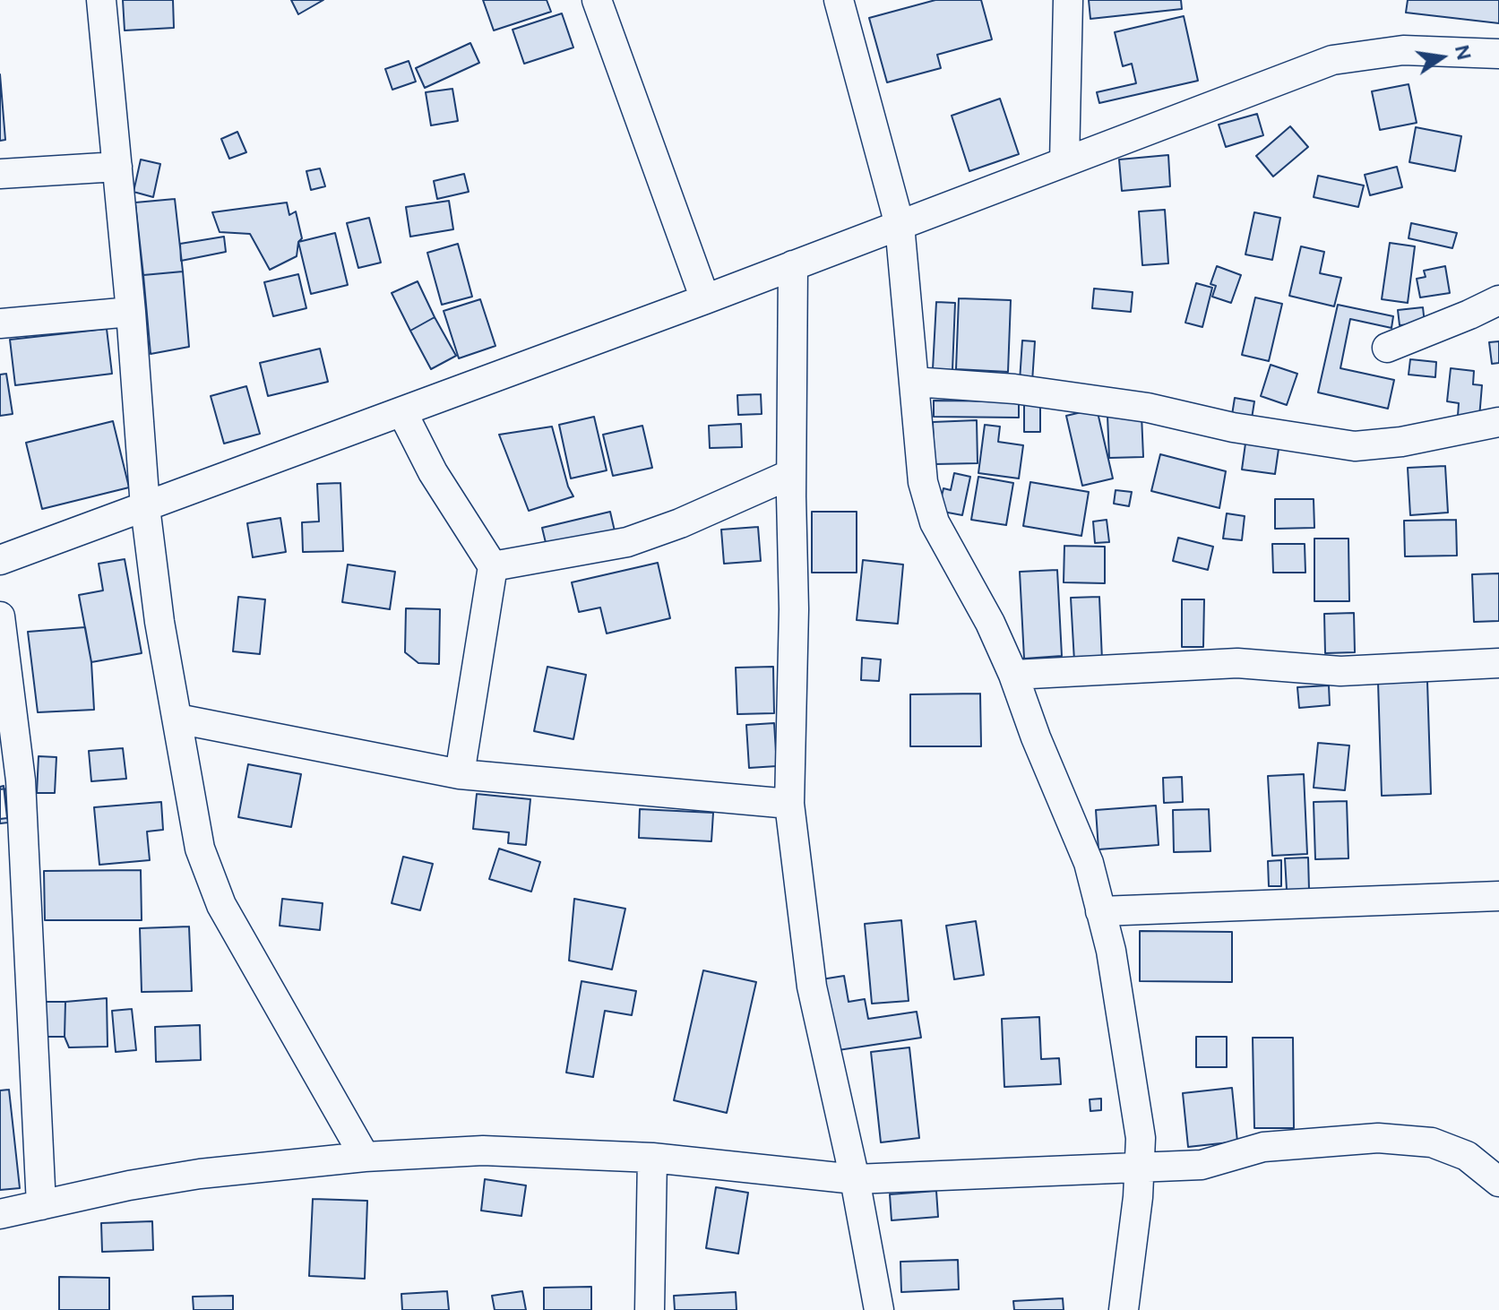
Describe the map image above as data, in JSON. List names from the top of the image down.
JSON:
{
  "north": "right"
}
